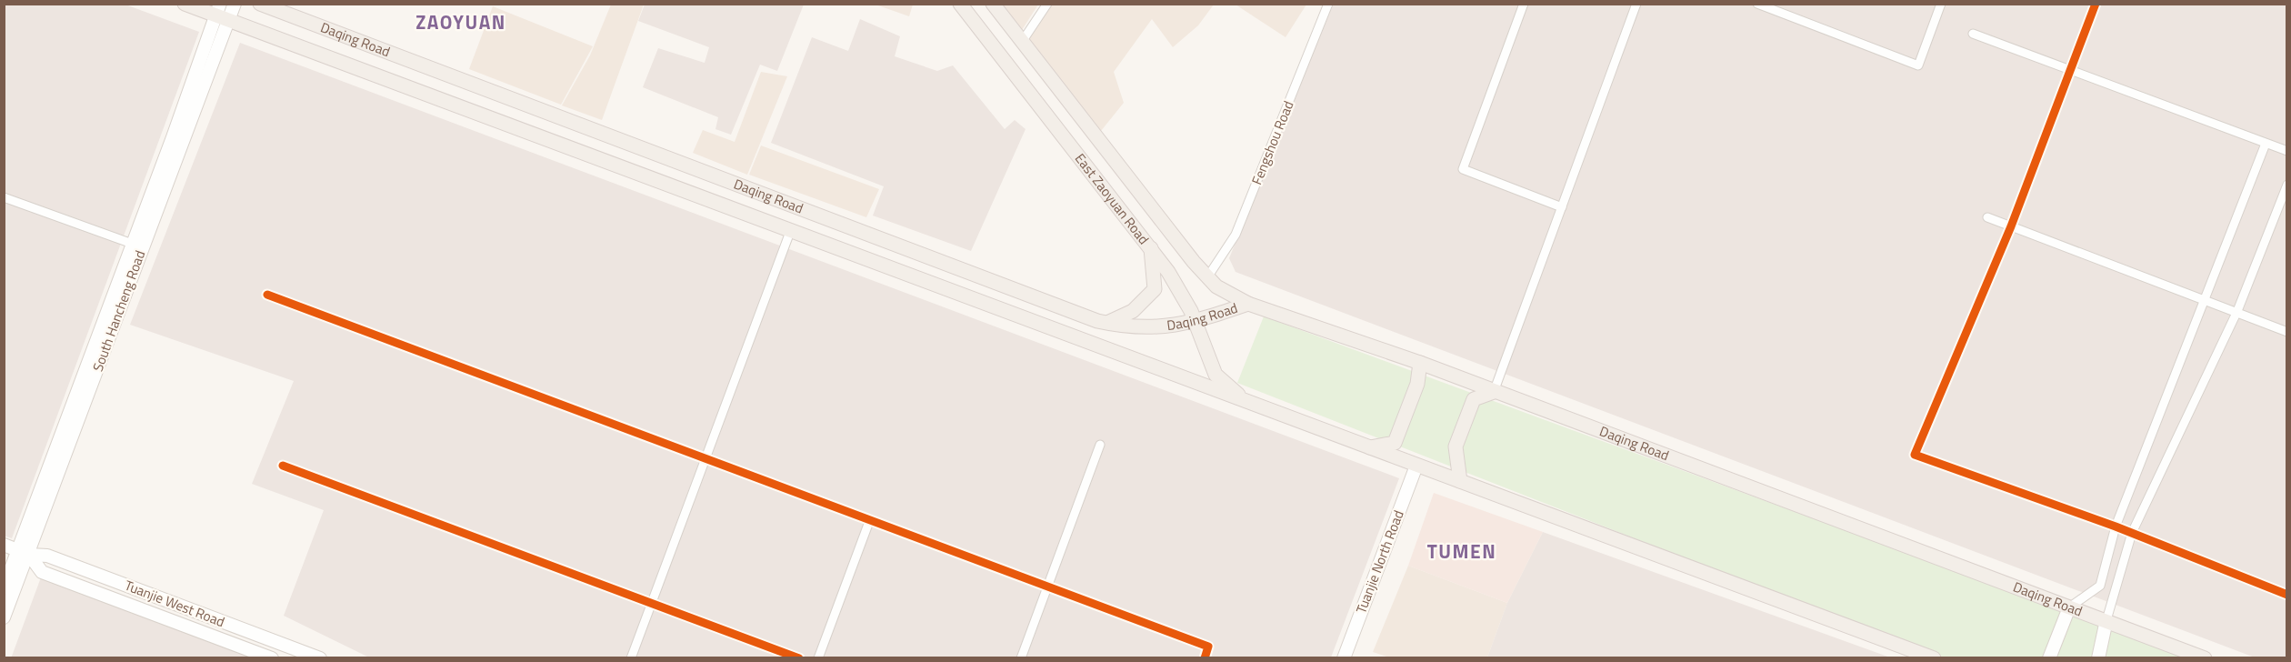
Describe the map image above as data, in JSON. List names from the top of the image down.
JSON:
{
  "streets": {
    "main road": ["Daqing Road", "East Zaoyuan Road"],
    "street": [
      "Fengshou Road",
      "South Hancheng Road",
      "Tuanjie North Road",
      "Tuanjie West Road"
    ]
  },
  "crossings": [
    ["Daqing Road", "East Zaoyuan Road"],
    ["Daqing Road", "South Hancheng Road"],
    ["Daqing Road", "Tuanjie North Road"],
    ["Fengshou Road", "East Zaoyuan Road"],
    ["South Hancheng Road", "Tuanjie West Road"]
  ],
  "districts": ["ZAOYUAN", "TUMEN"]
}
